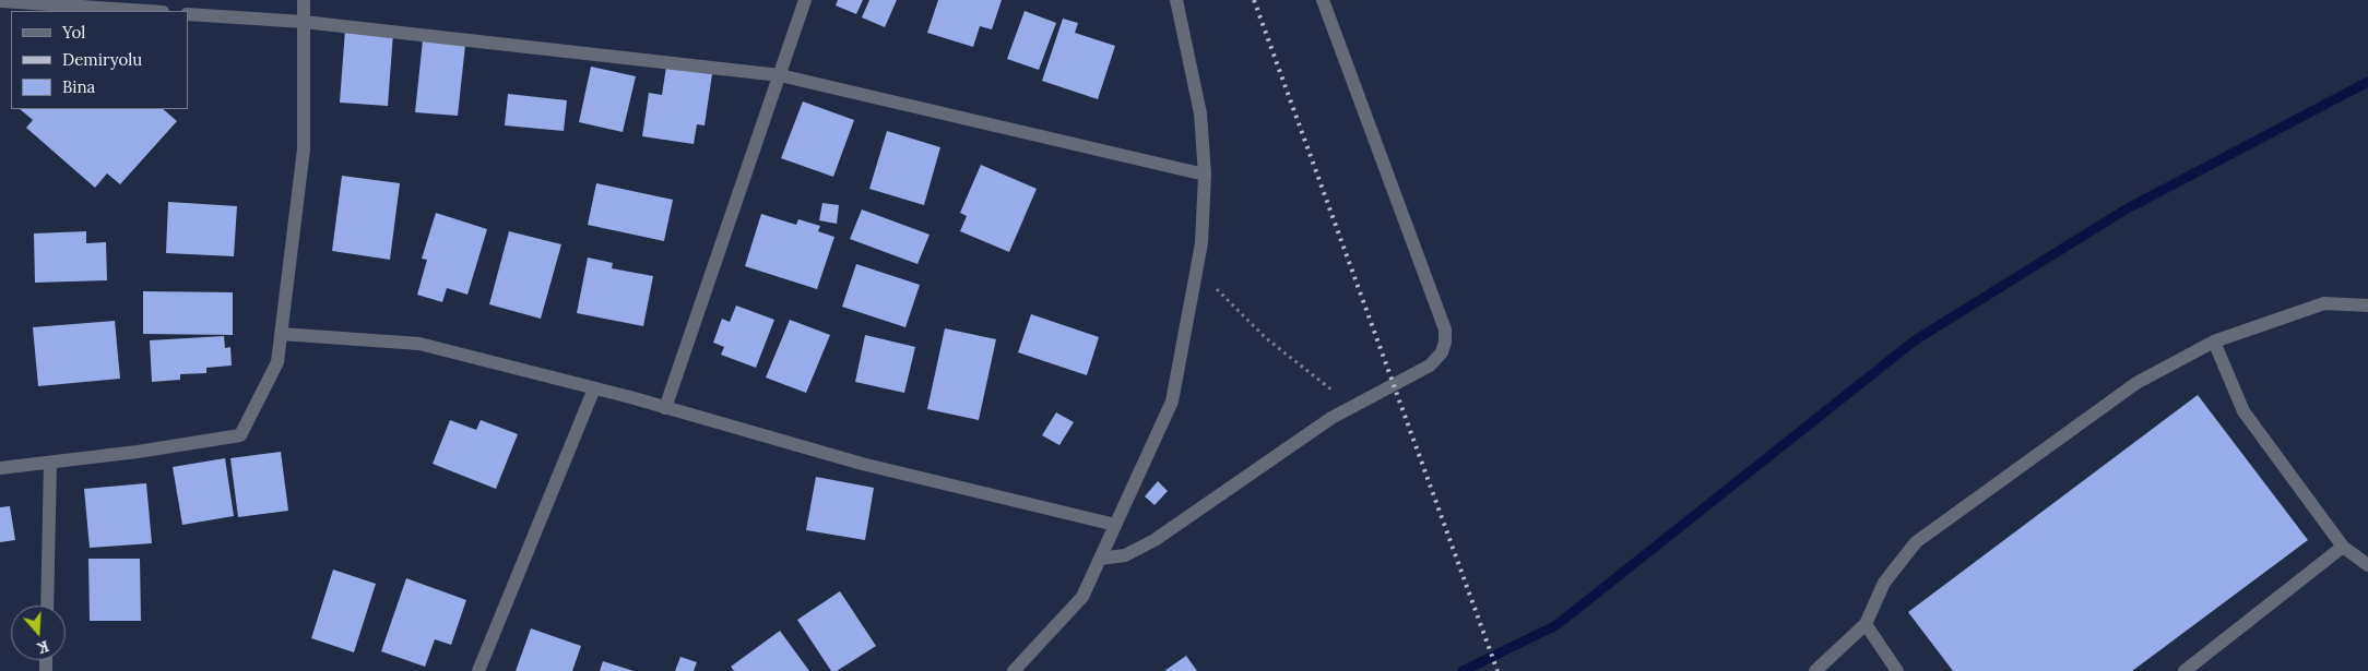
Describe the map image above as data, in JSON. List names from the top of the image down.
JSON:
{
  "legend": ["Yol", "Demiryolu", "Bina"],
  "north": "bottom"
}
